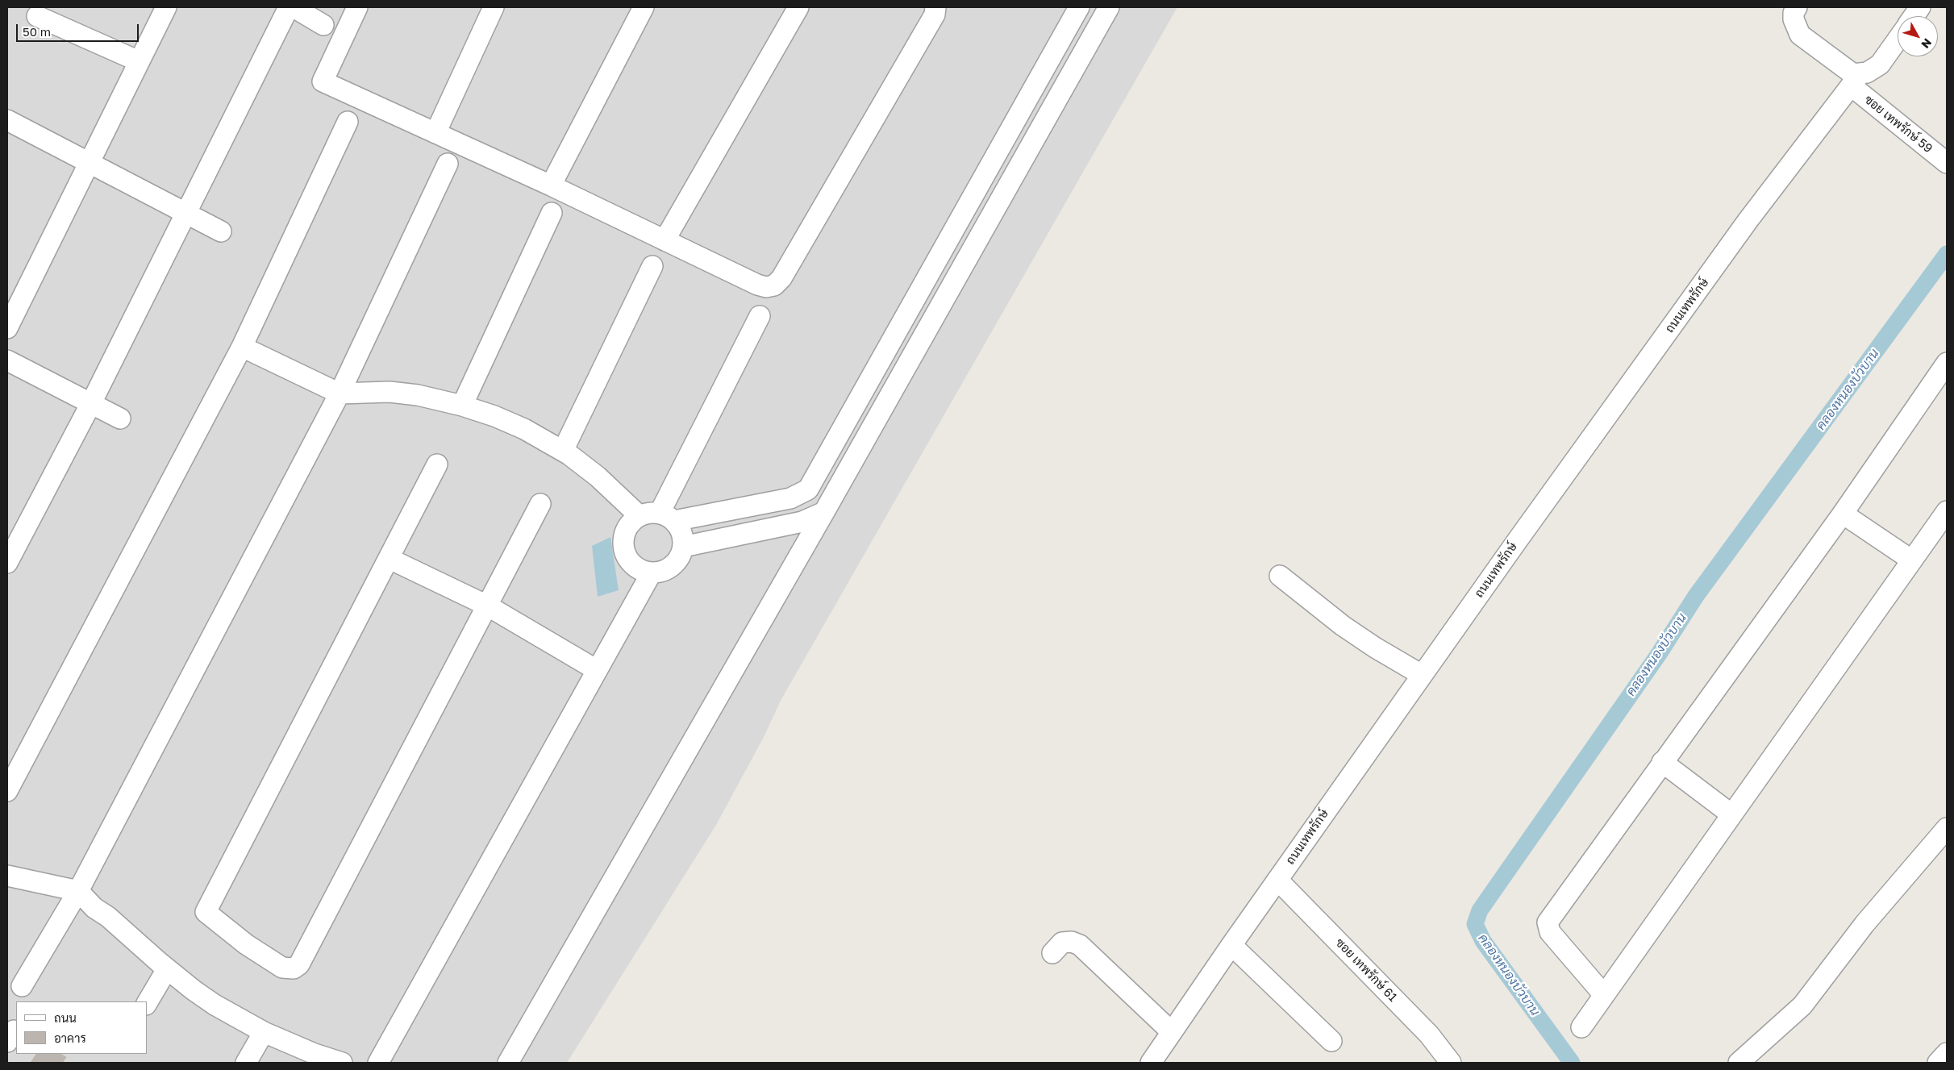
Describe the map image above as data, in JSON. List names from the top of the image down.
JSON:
{
  "streets": {
    "street": ["ซอย เทพรักษ์ 59", "ถนนเทพรักษ์", "ซอย เทพรักษ์ 61"]
  },
  "crossings": [
    ["ซอย เทพรักษ์ 59", "ถนนเทพรักษ์"],
    ["ถนนเทพรักษ์", "ซอย เทพรักษ์ 61"]
  ],
  "water": ["คลองหนองบัวบาน"],
  "legend": ["ถนน", "อาคาร"],
  "scale_bar": "50 m",
  "north": "bottom right"
}
